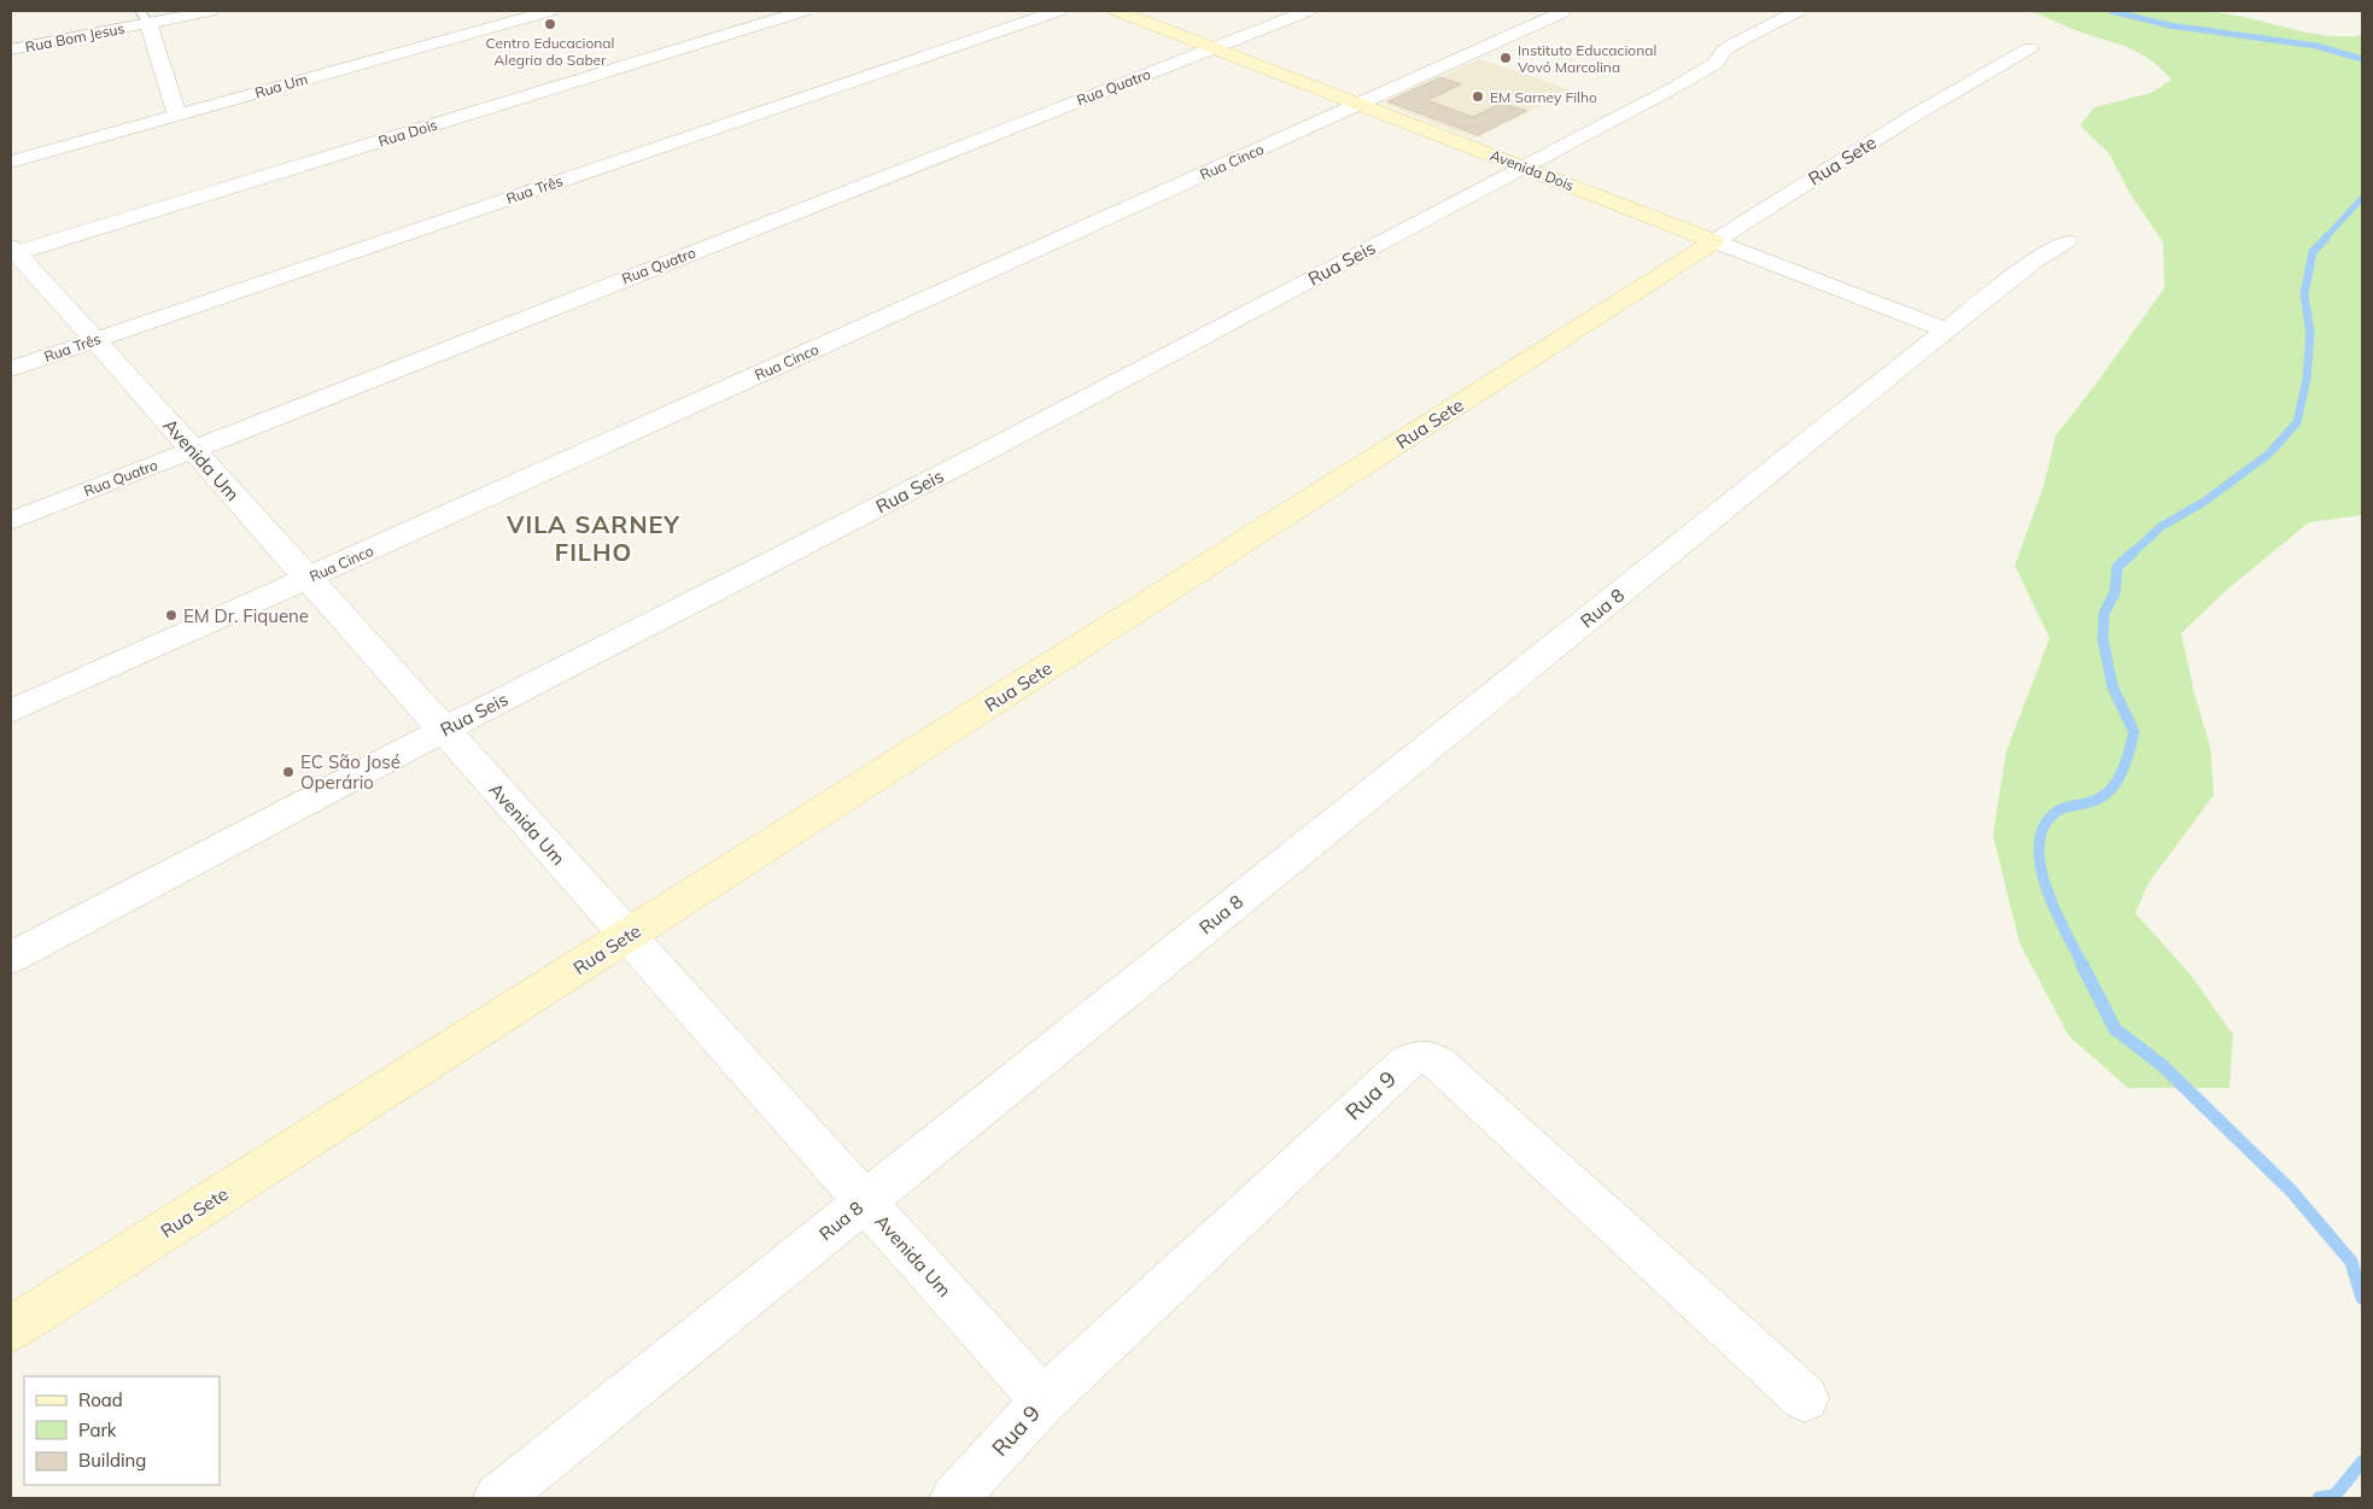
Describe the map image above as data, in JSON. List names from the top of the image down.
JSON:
{
  "streets": {
    "street": [
      "Rua Bom Jesus",
      "Rua Um",
      "Rua Quatro",
      "Rua Dois",
      "Rua Sete",
      "Rua Cinco",
      "Avenida Dois",
      "Rua Três",
      "Rua Seis",
      "Avenida Um",
      "Rua 8",
      "Rua 9"
    ]
  },
  "crossings": [
    ["Rua Quatro", "Avenida Dois"],
    ["Rua Quatro", "Avenida Um"],
    ["Rua Dois", "Avenida Um"],
    ["Rua Sete", "Avenida Dois"],
    ["Rua Sete", "Avenida Um"],
    ["Rua Cinco", "Avenida Dois"],
    ["Rua Cinco", "Avenida Um"],
    ["Avenida Dois", "Rua Seis"],
    ["Avenida Dois", "Rua 8"],
    ["Rua Três", "Avenida Um"],
    ["Rua Seis", "Avenida Um"],
    ["Avenida Um", "Rua 8"],
    ["Avenida Um", "Rua 9"]
  ],
  "districts": ["VILA SARNEY FILHO"],
  "places": [
    "Centro Educacional Alegria do Saber",
    "Instituto Educacional Vovó Marcolina",
    "EM Sarney Filho",
    "EM Dr. Fiquene",
    "EC São José Operário"
  ],
  "legend": ["Road", "Park", "Building"]
}
